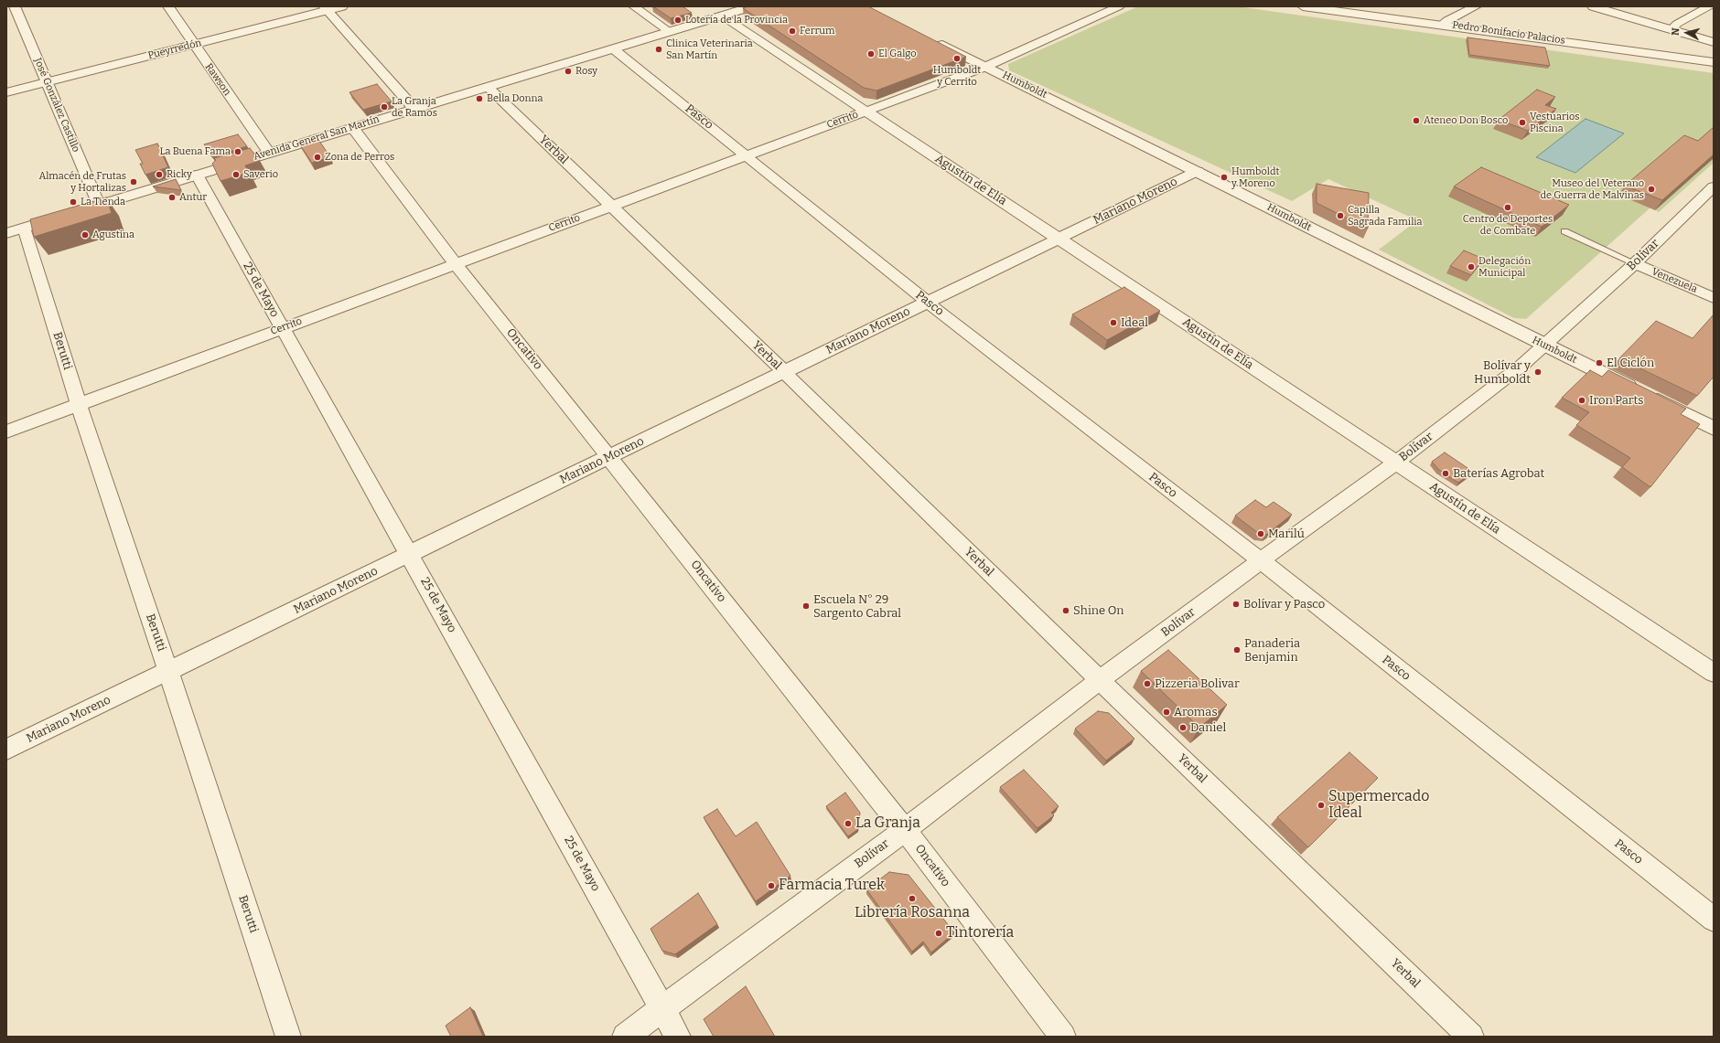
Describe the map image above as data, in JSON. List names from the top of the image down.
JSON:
{
  "streets": {
    "street": [
      "Pedro Bonifacio Palacios",
      "Pueyrredón",
      "Rawson",
      "Humboldt",
      "José González Castillo",
      "Pasco",
      "Cerrito",
      "Avenida General San Martín",
      "Yerbal",
      "Agustín de Elía",
      "Mariano Moreno",
      "Bolívar",
      "Venezuela",
      "25 de Mayo",
      "Oncativo",
      "Berutti"
    ]
  },
  "crossings": [
    ["Pueyrredón", "Rawson"],
    ["Pueyrredón", "José González Castillo"],
    ["Rawson", "Avenida General San Martín"],
    ["Humboldt", "Cerrito"],
    ["Humboldt", "Mariano Moreno"],
    ["Humboldt", "Bolívar"],
    ["José González Castillo", "Avenida General San Martín"],
    ["Pasco", "Cerrito"],
    ["Pasco", "Avenida General San Martín"],
    ["Pasco", "Mariano Moreno"],
    ["Pasco", "Bolívar"],
    ["Cerrito", "Yerbal"],
    ["Cerrito", "Agustín de Elía"],
    ["Cerrito", "25 de Mayo"],
    ["Cerrito", "Oncativo"],
    ["Cerrito", "Berutti"],
    ["Avenida General San Martín", "Yerbal"],
    ["Avenida General San Martín", "Agustín de Elía"],
    ["Avenida General San Martín", "25 de Mayo"],
    ["Avenida General San Martín", "Oncativo"],
    ["Avenida General San Martín", "Berutti"],
    ["Yerbal", "Mariano Moreno"],
    ["Yerbal", "Bolívar"],
    ["Agustín de Elía", "Mariano Moreno"],
    ["Agustín de Elía", "Bolívar"],
    ["Mariano Moreno", "25 de Mayo"],
    ["Mariano Moreno", "Oncativo"],
    ["Mariano Moreno", "Berutti"],
    ["Bolívar", "Venezuela"],
    ["Bolívar", "25 de Mayo"],
    ["Bolívar", "Oncativo"]
  ],
  "places": [
    "Lotería de la Provincia",
    "Ferrum",
    "Clinica Veterinaria San Martín",
    "El Galgo",
    "Humboldt y Cerrito",
    "Rosy",
    "Bella Donna",
    "La Granja de Ramos",
    "Ateneo Don Bosco",
    "Vestuarios Piscina",
    "La Buena Fama",
    "Zona de Perros",
    "Ricky",
    "Saverio",
    "Humboldt y Moreno",
    "Almacén de Frutas y Hortalizas",
    "Museo del Veterano de Guerra de Malvinas",
    "Antur",
    "La Tienda",
    "Centro de Deportes de Combate",
    "Capilla Sagrada Familia",
    "Agustina",
    "Delegación Municipal",
    "Ideal",
    "El Ciclón",
    "Bolívar y Humboldt",
    "Iron Parts",
    "Baterías Agrobat",
    "Marilú",
    "Bolívar y Pasco",
    "Escuela N° 29 Sargento Cabral",
    "Shine On",
    "Panaderia Benjamin",
    "Pizzeria Bolivar",
    "Aromas",
    "Daniel",
    "Supermercado Ideal",
    "La Granja",
    "Farmacia Turek",
    "Librería Rosanna",
    "Tintorería"
  ],
  "north": "left"
}
